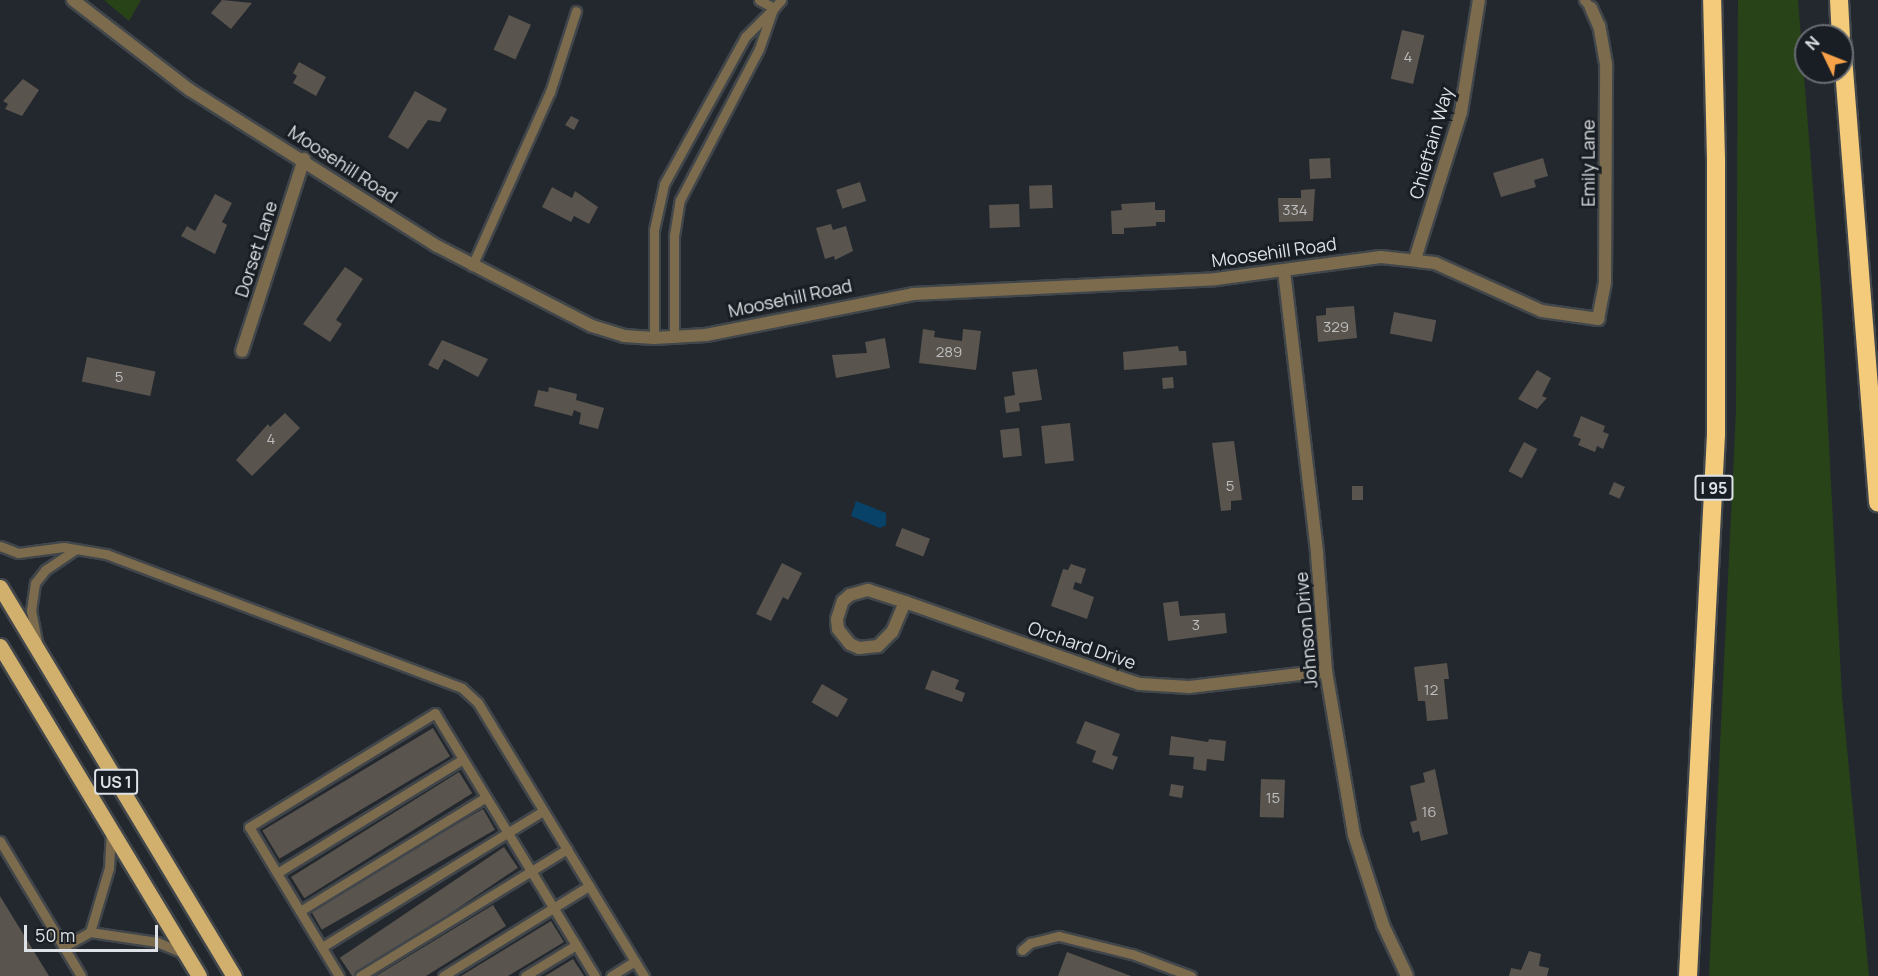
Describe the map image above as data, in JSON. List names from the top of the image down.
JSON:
{
  "streets": {
    "highway": ["I 95"],
    "main road": ["US 1"],
    "street": [
      "Chieftain Way",
      "Emily Lane",
      "Moosehill Road",
      "Dorset Lane",
      "Johnson Drive",
      "Orchard Drive"
    ]
  },
  "crossings": [
    ["Chieftain Way", "Moosehill Road"],
    ["Emily Lane", "Moosehill Road"],
    ["Moosehill Road", "Dorset Lane"],
    ["Moosehill Road", "Johnson Drive"],
    ["Johnson Drive", "Orchard Drive"]
  ],
  "house_numbers": [
    "4",
    "334",
    "329",
    "289",
    "5",
    "4",
    "5",
    "3",
    "12",
    "15",
    "16"
  ],
  "scale_bar": "50 m",
  "north": "top left"
}
